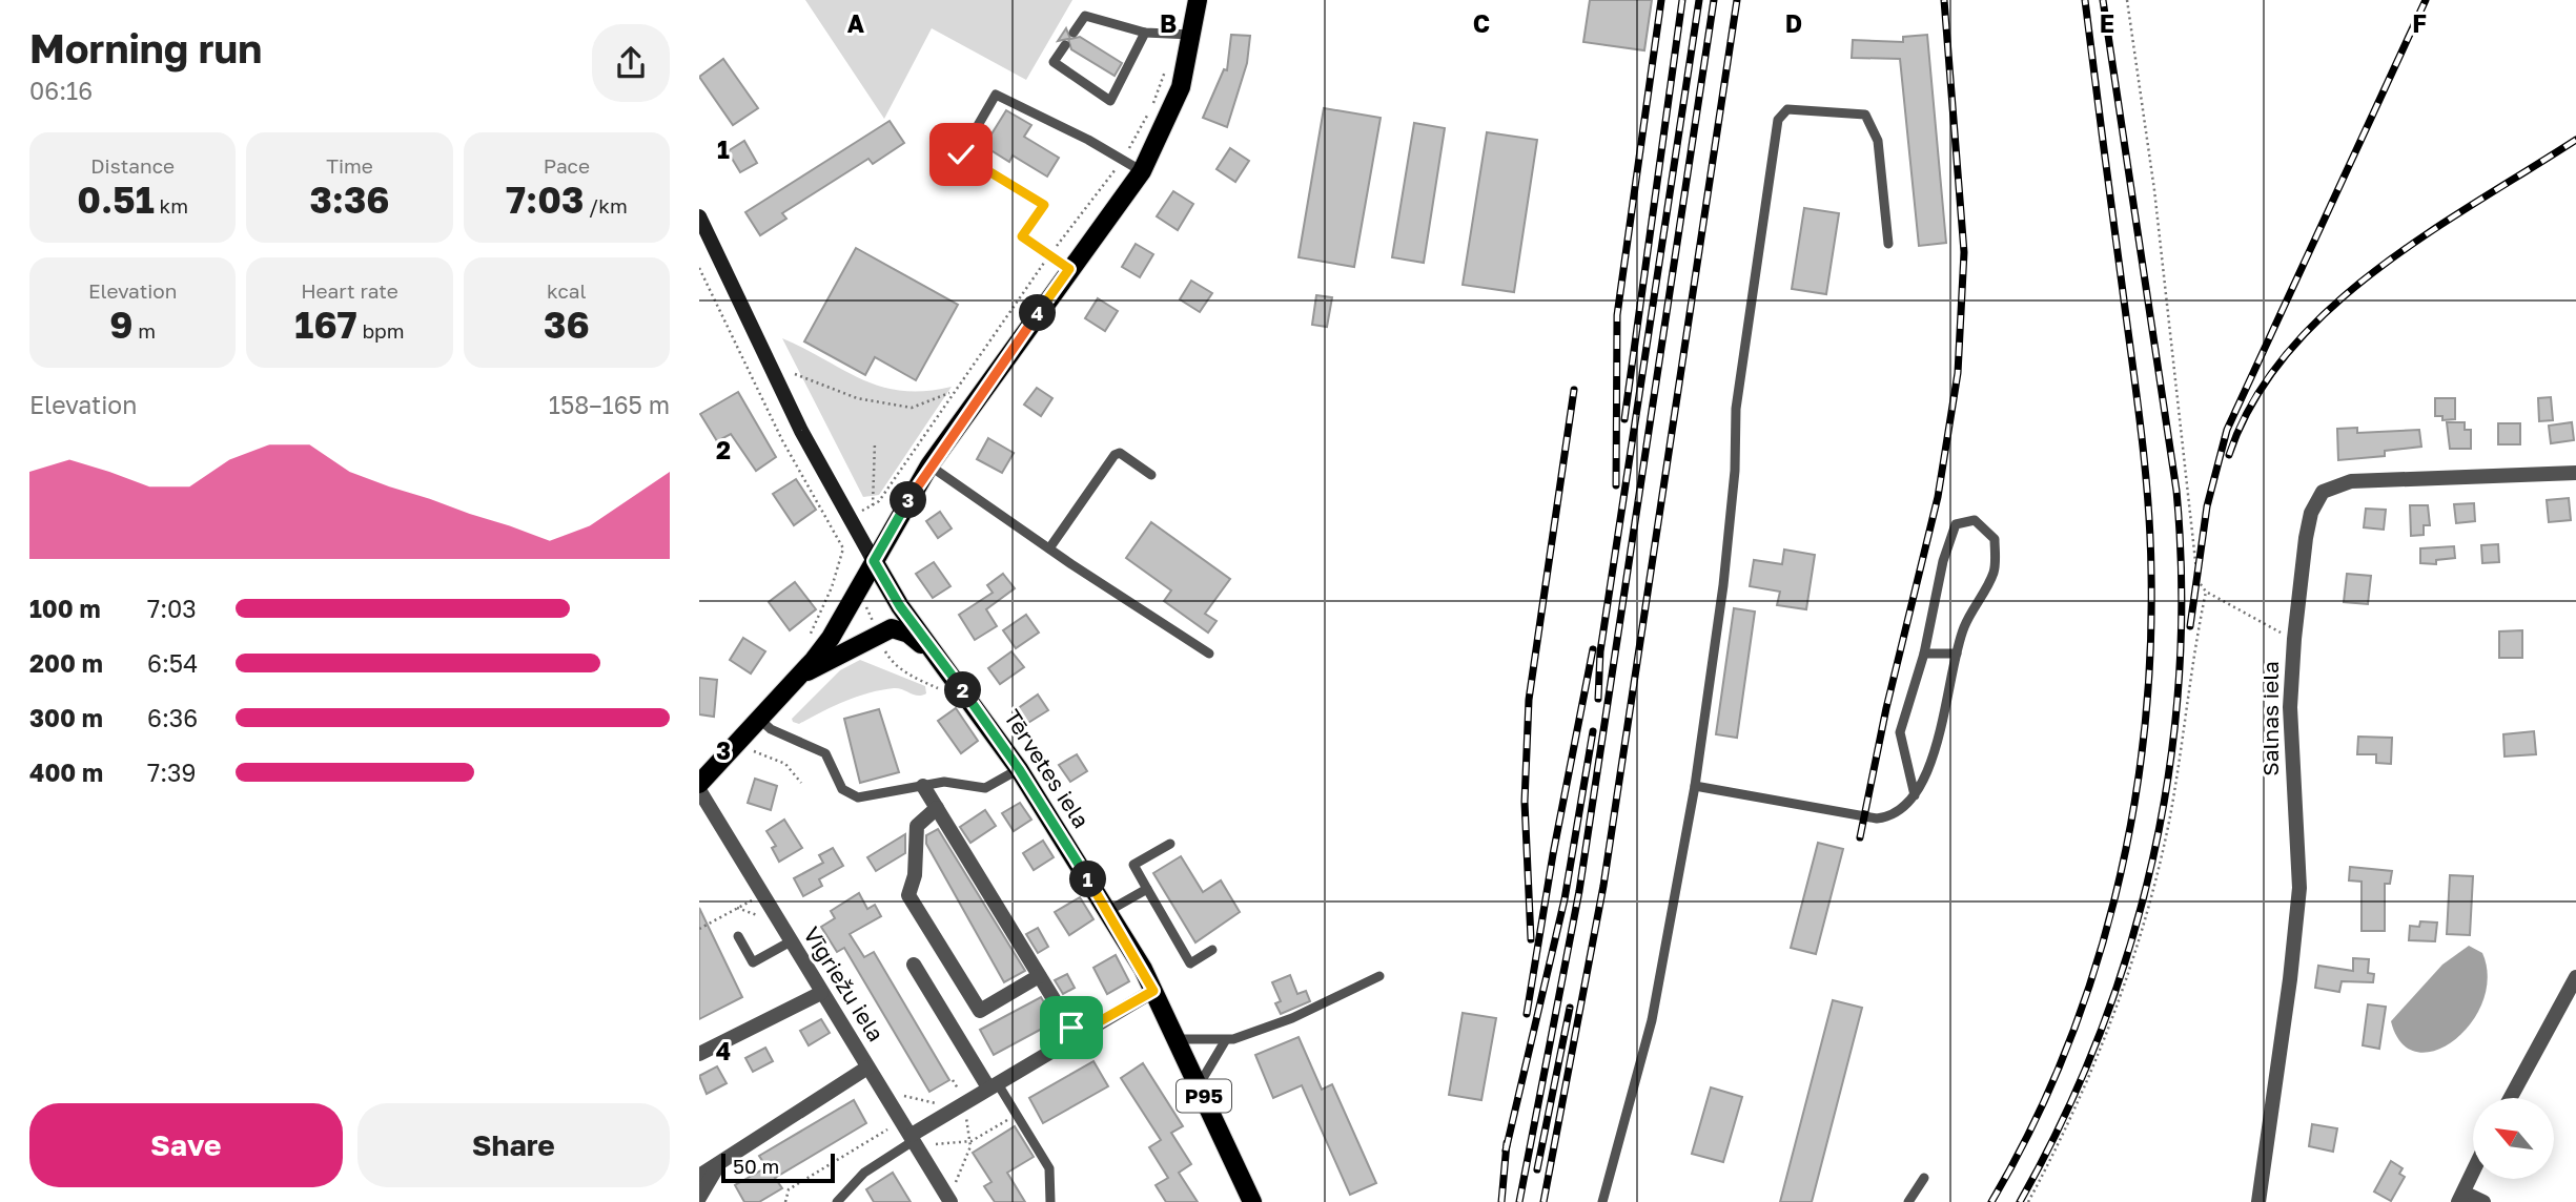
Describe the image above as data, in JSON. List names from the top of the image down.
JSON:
{
  "streets": {
    "main road": ["Tērvetes iela", "P95"],
    "street": ["Salnas iela", "Vīgriežu iela"]
  },
  "scale_bar": "50 m",
  "north": "top left",
  "page": {
    "heading": ["Morning run", "06:16"],
    "stats": [
      ["Distance", "0.51 km"],
      ["Time", "3:36"],
      ["Pace", "7:03 /km"],
      ["Elevation", "9 m"],
      ["Heart rate", "167 bpm"],
      ["kcal", "36"]
    ],
    "pins": [
      "4",
      "3",
      "2",
      "1"
    ],
    "chart": ["Elevation", "158–165 m"],
    "list": [
      {
        "name": "100 m",
        "note": "7:03"
      },
      {
        "name": "200 m",
        "note": "6:54"
      },
      {
        "name": "300 m",
        "note": "6:36"
      },
      {
        "name": "400 m",
        "note": "7:39"
      }
    ],
    "buttons": ["Save", "Share"],
    "scale": "50 m"
  },
  "grid": {
    "columns": [
      "A",
      "B",
      "C",
      "D",
      "E",
      "F"
    ],
    "rows": [
      "1",
      "2",
      "3",
      "4"
    ]
  }
}
